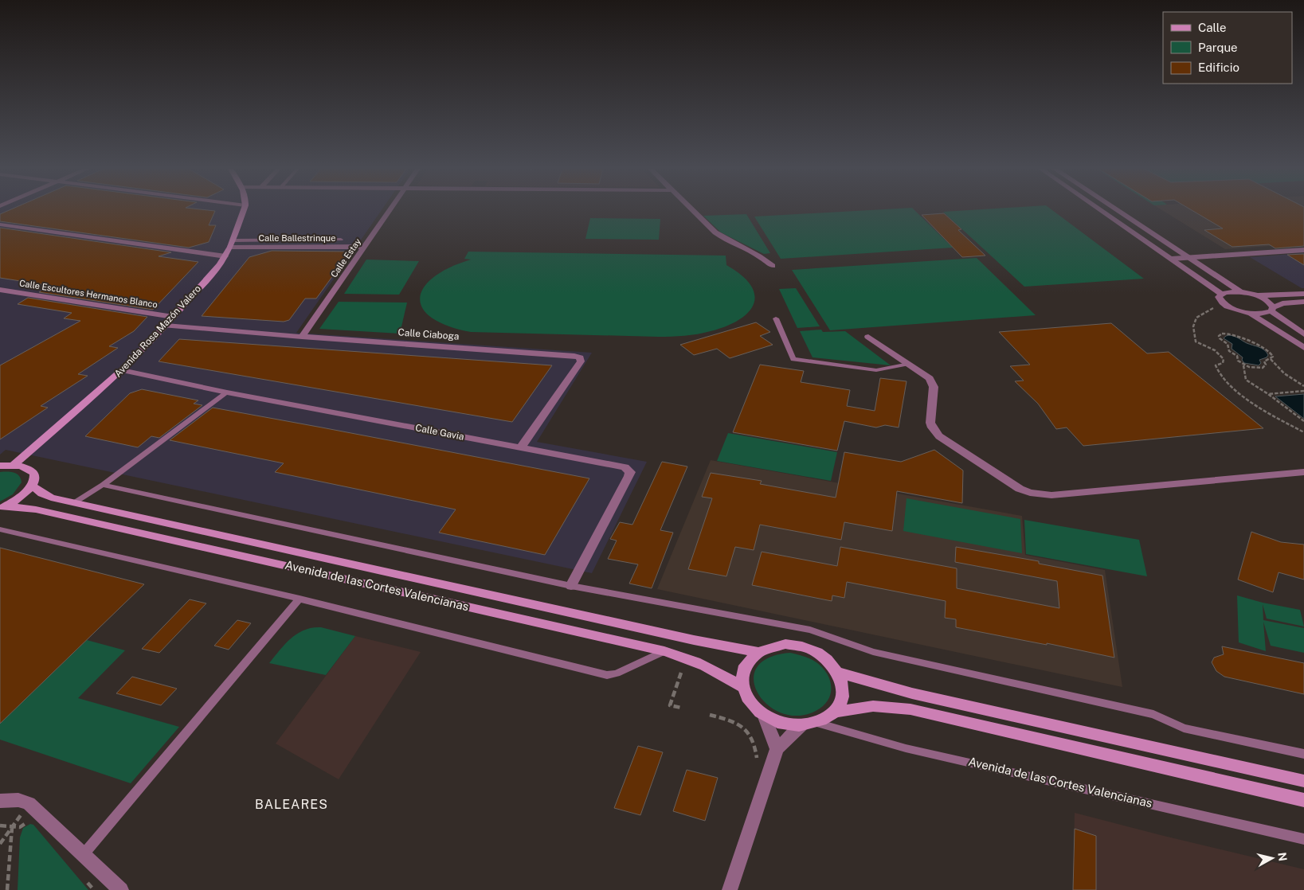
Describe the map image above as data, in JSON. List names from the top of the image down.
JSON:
{
  "streets": {
    "main road": ["Avenida Rosa Mazón Valero", "Avenida de las Cortes Valencianas"],
    "street": [
      "Calle Ballestrinque",
      "Calle Estay",
      "Calle Escultores Hermanos Blanco",
      "Calle Ciaboga",
      "Calle Gavia"
    ]
  },
  "crossings": [
    ["Calle Ballestrinque", "Calle Estay"],
    ["Calle Ballestrinque", "Avenida Rosa Mazón Valero"],
    ["Calle Estay", "Calle Ciaboga"],
    ["Calle Escultores Hermanos Blanco", "Avenida Rosa Mazón Valero"],
    ["Avenida Rosa Mazón Valero", "Calle Ciaboga"],
    ["Avenida Rosa Mazón Valero", "Calle Gavia"],
    ["Calle Ciaboga", "Calle Gavia"]
  ],
  "districts": ["BALEARES"],
  "legend": ["Calle", "Parque", "Edificio"],
  "north": "right"
}
